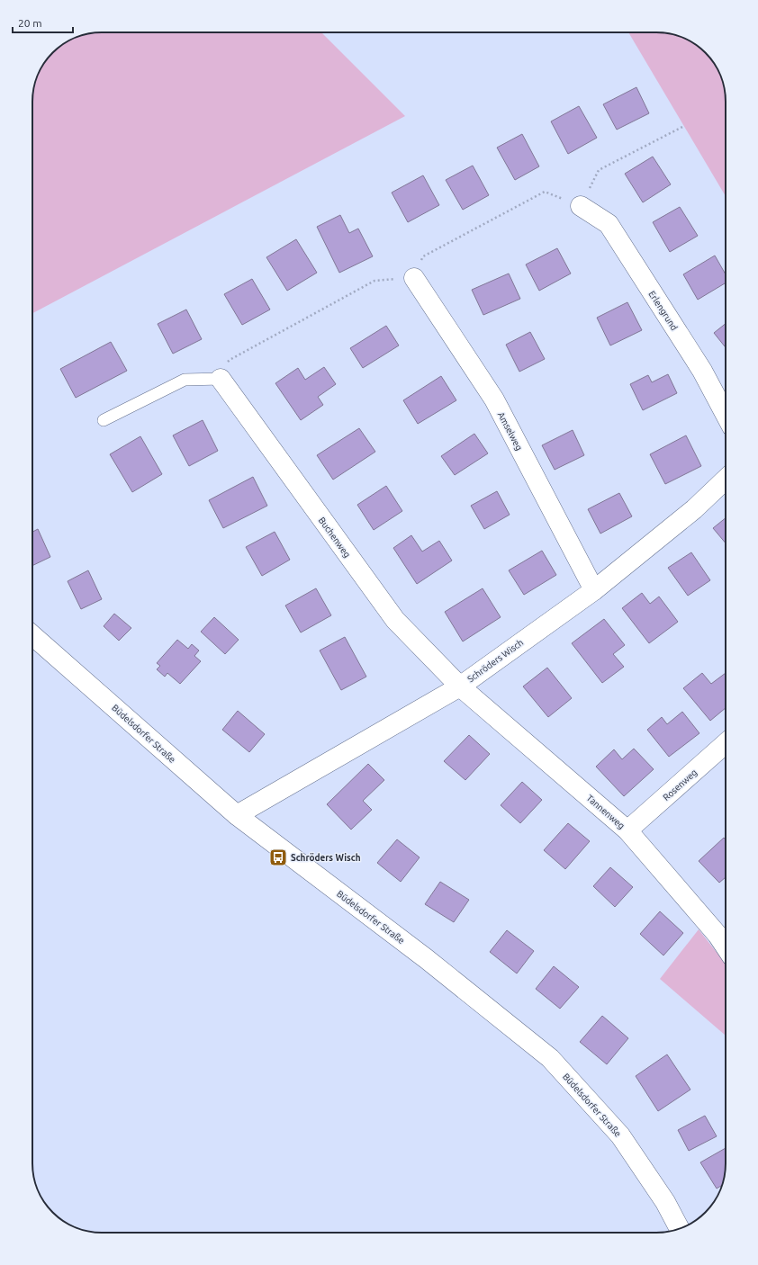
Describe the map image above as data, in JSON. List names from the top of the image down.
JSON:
{
  "streets": {
    "street": [
      "Erlengrund",
      "Amselweg",
      "Buchenweg",
      "Schröders Wisch",
      "Büdelsdorfer Straße",
      "Rosenweg",
      "Tannenweg"
    ]
  },
  "crossings": [
    ["Amselweg", "Schröders Wisch"],
    ["Buchenweg", "Schröders Wisch"],
    ["Buchenweg", "Tannenweg"],
    ["Schröders Wisch", "Büdelsdorfer Straße"],
    ["Schröders Wisch", "Tannenweg"],
    ["Rosenweg", "Tannenweg"]
  ],
  "places": {
    "bus stop": ["Schröders Wisch"]
  },
  "scale_bar": "20 m"
}
